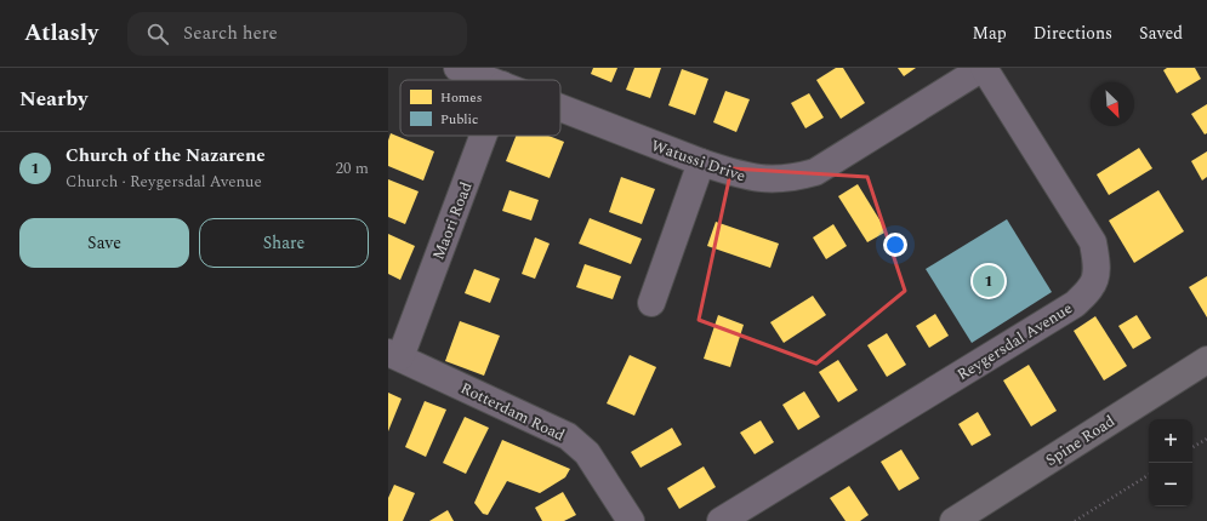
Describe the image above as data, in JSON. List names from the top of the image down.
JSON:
{
  "streets": {
    "main road": ["Spine Road"],
    "street": [
      "Watussi Drive",
      "Maori Road",
      "Reygersdal Avenue",
      "Rotterdam Road"
    ]
  },
  "crossings": [
    ["Watussi Drive", "Reygersdal Avenue"],
    ["Maori Road", "Rotterdam Road"]
  ],
  "legend": ["Homes", "Public"],
  "north": "bottom right",
  "page": {
    "header": "Atlasly",
    "search": "Search here",
    "nav": ["Map", "Directions", "Saved"],
    "heading": "Nearby",
    "list": [
      {
        "mark": "1",
        "name": "Church of the Nazarene",
        "note": "Church · Reygersdal Avenue",
        "value": "20 m"
      }
    ],
    "buttons": ["Save", "Share"],
    "pins": "1",
    "map_buttons": ["+", "−"]
  }
}
